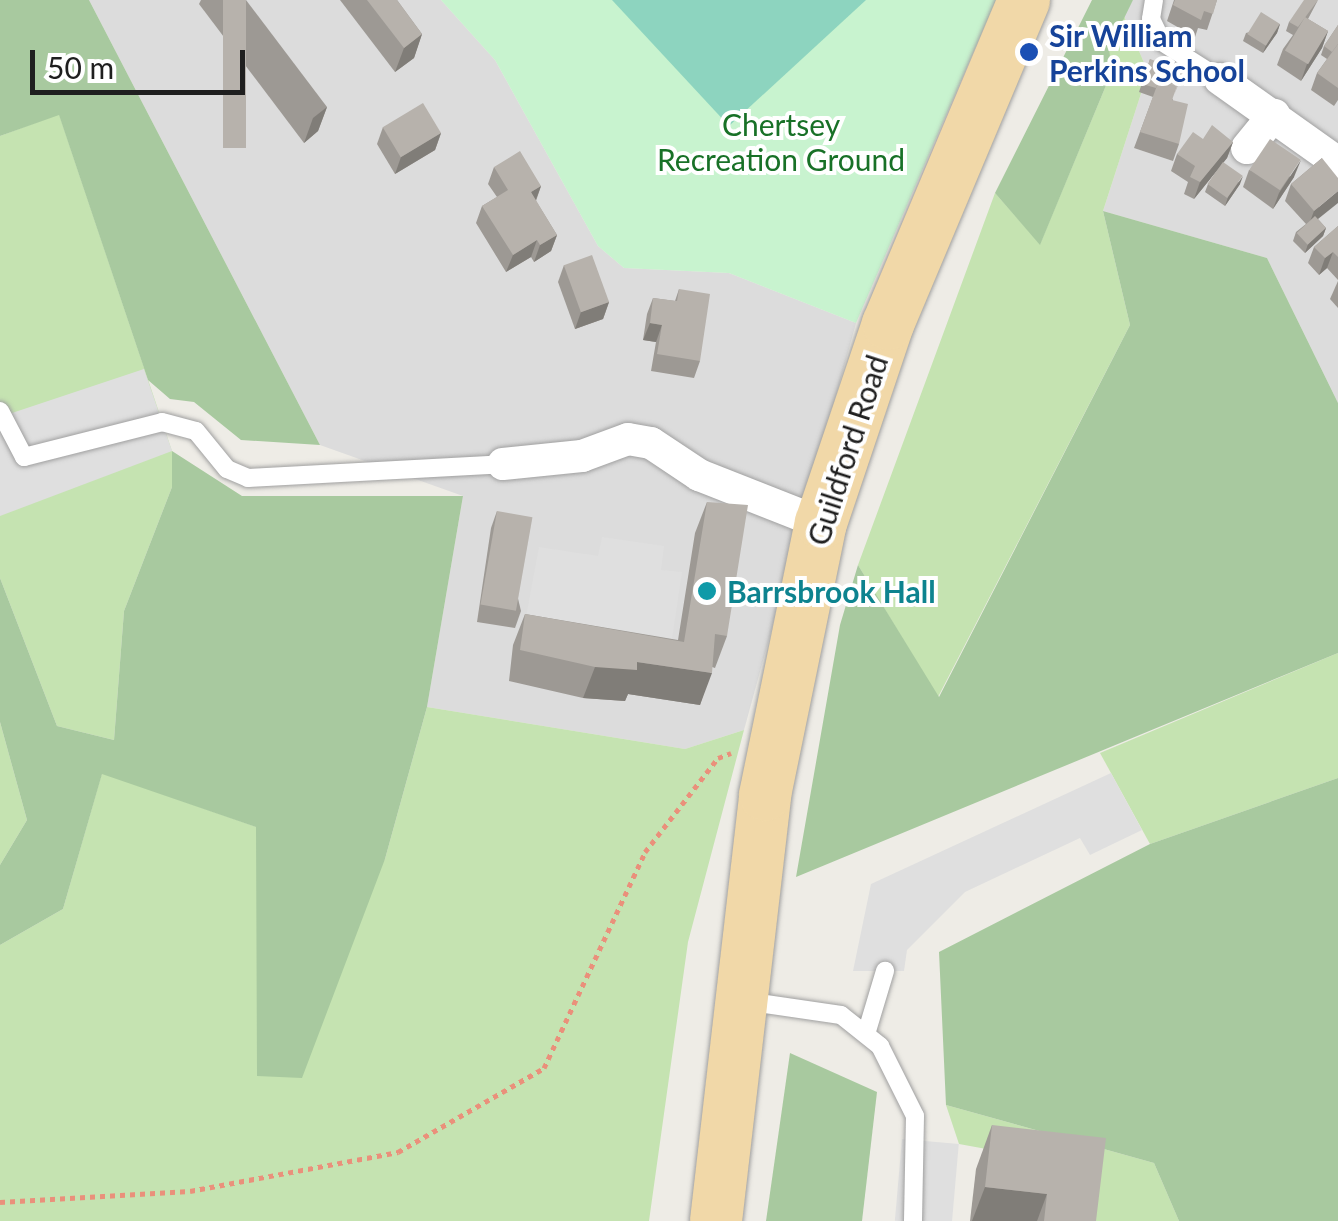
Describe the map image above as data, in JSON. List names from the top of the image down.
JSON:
{
  "streets": {
    "main road": ["Guildford Road"]
  },
  "parks": ["Chertsey Recreation Ground"],
  "places": ["Sir William Perkins School", "Barrsbrook Hall"],
  "scale_bar": "50 m"
}
